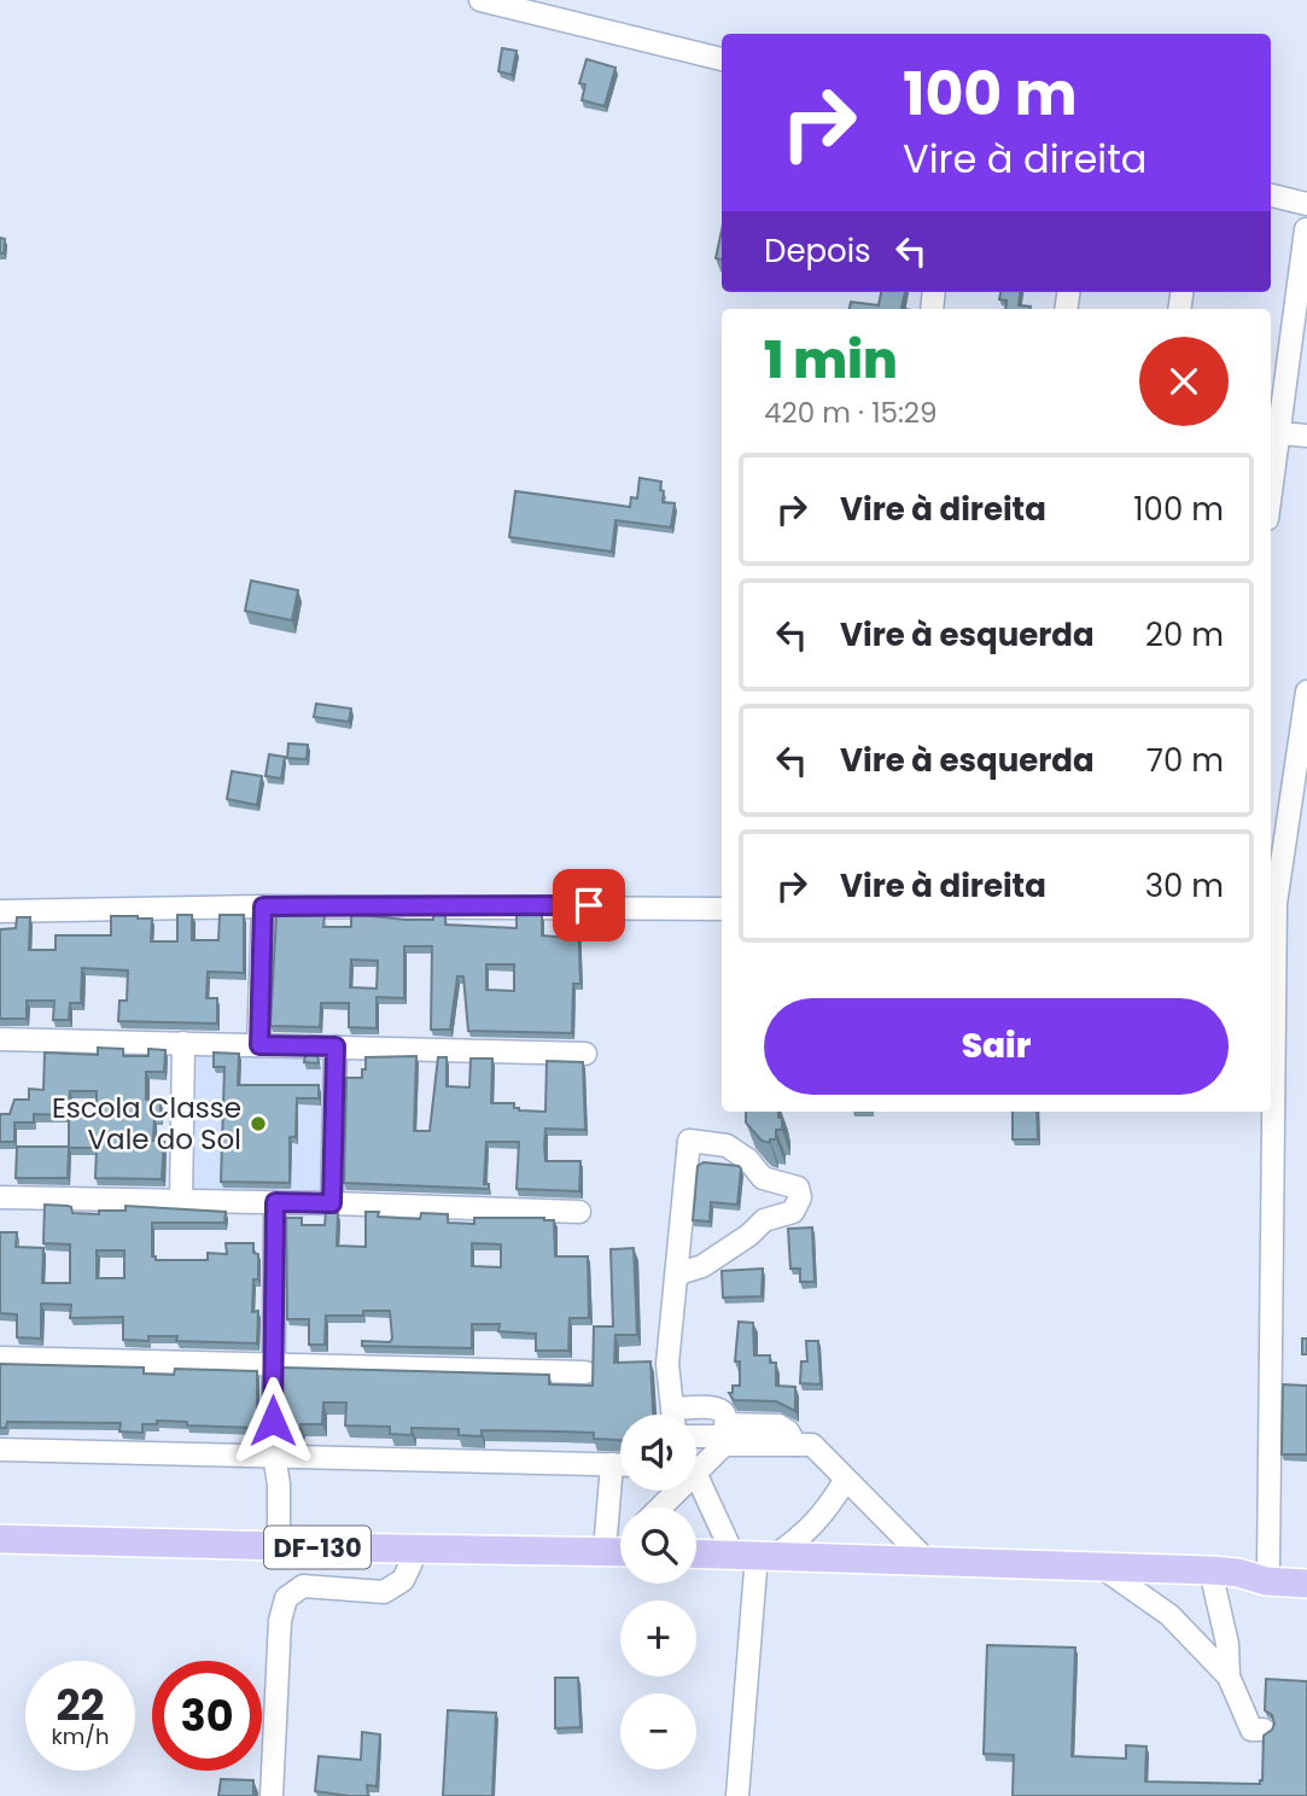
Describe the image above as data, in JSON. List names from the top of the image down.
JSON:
{
  "streets": {
    "main road": ["DF-130"]
  },
  "places": ["Escola Classe Vale do Sol"],
  "page": {
    "turn": ["100 m", "Vire à direita"],
    "then": "Depois",
    "heading": ["1 min", "420 m · 15:29"],
    "list": [
      {
        "name": "Vire à direita",
        "value": "100 m"
      },
      {
        "name": "Vire à esquerda",
        "value": "20 m"
      },
      {
        "name": "Vire à esquerda",
        "value": "70 m"
      },
      {
        "name": "Vire à direita",
        "value": "30 m"
      }
    ],
    "buttons": "Sair",
    "map_buttons": ["+", "−"],
    "speed": "22 km/h",
    "limit": "30"
  }
}
